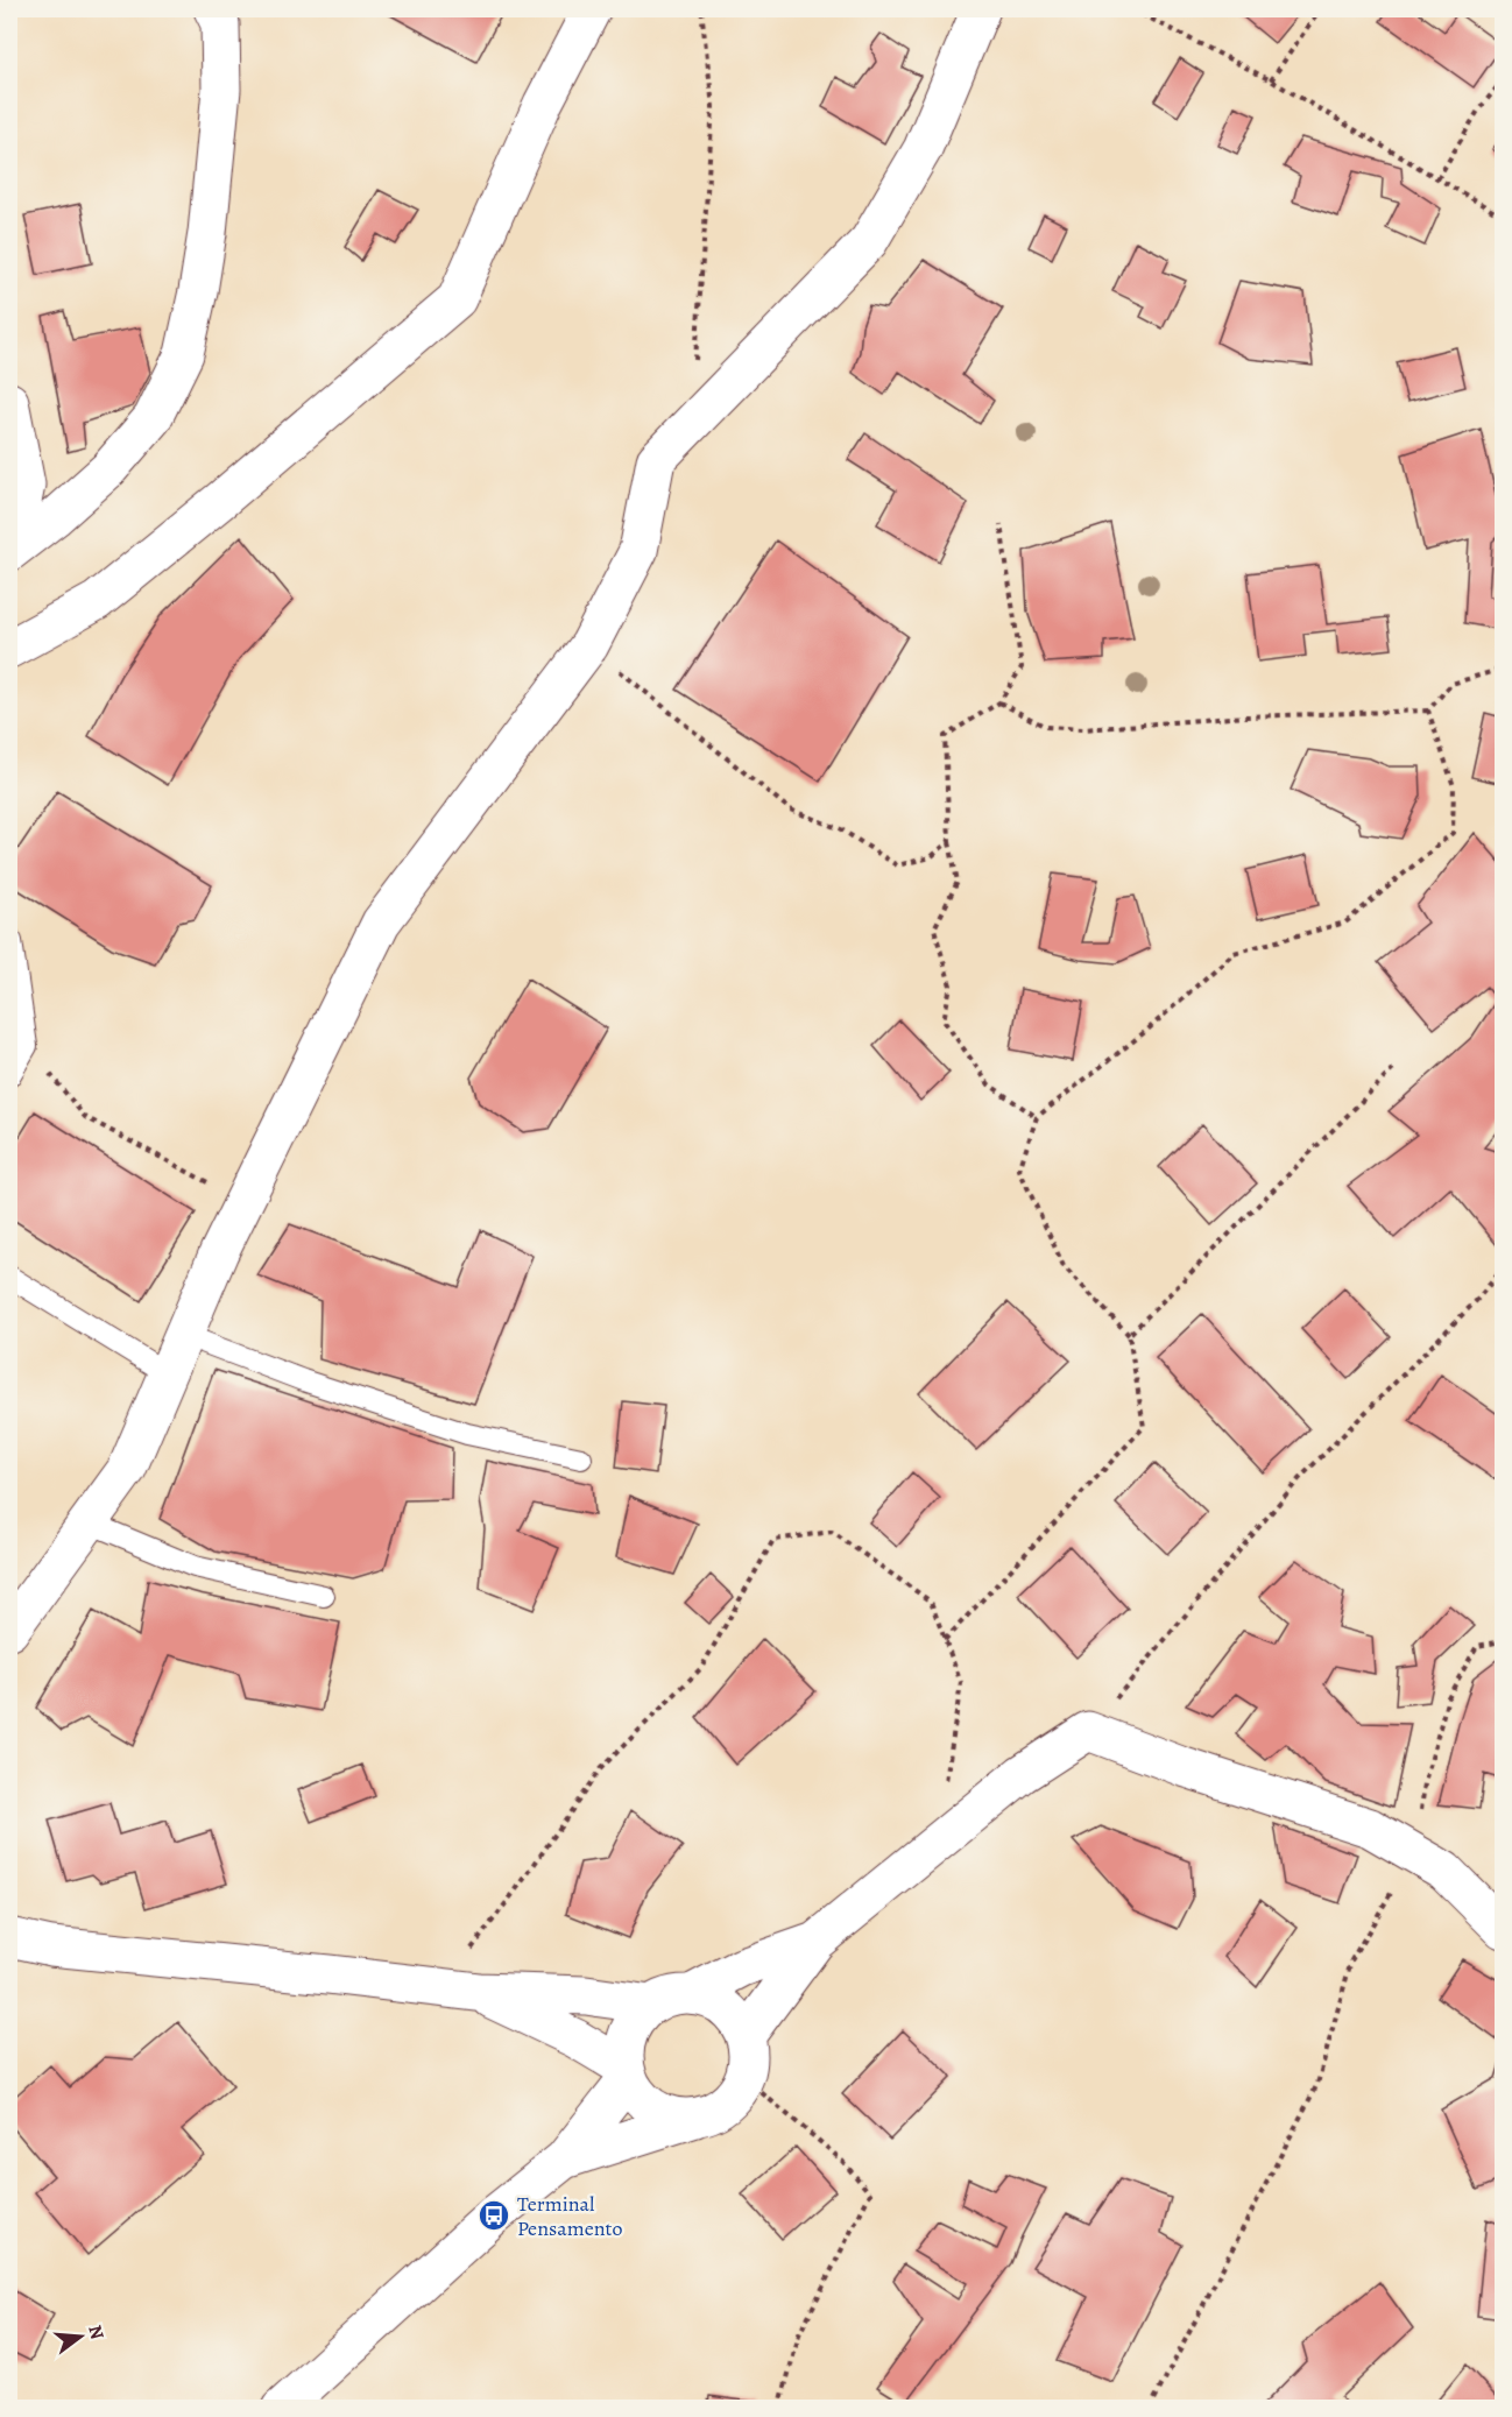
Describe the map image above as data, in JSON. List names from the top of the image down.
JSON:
{
  "places": {
    "bus stop": ["Terminal Pensamento"]
  },
  "north": "right"
}
